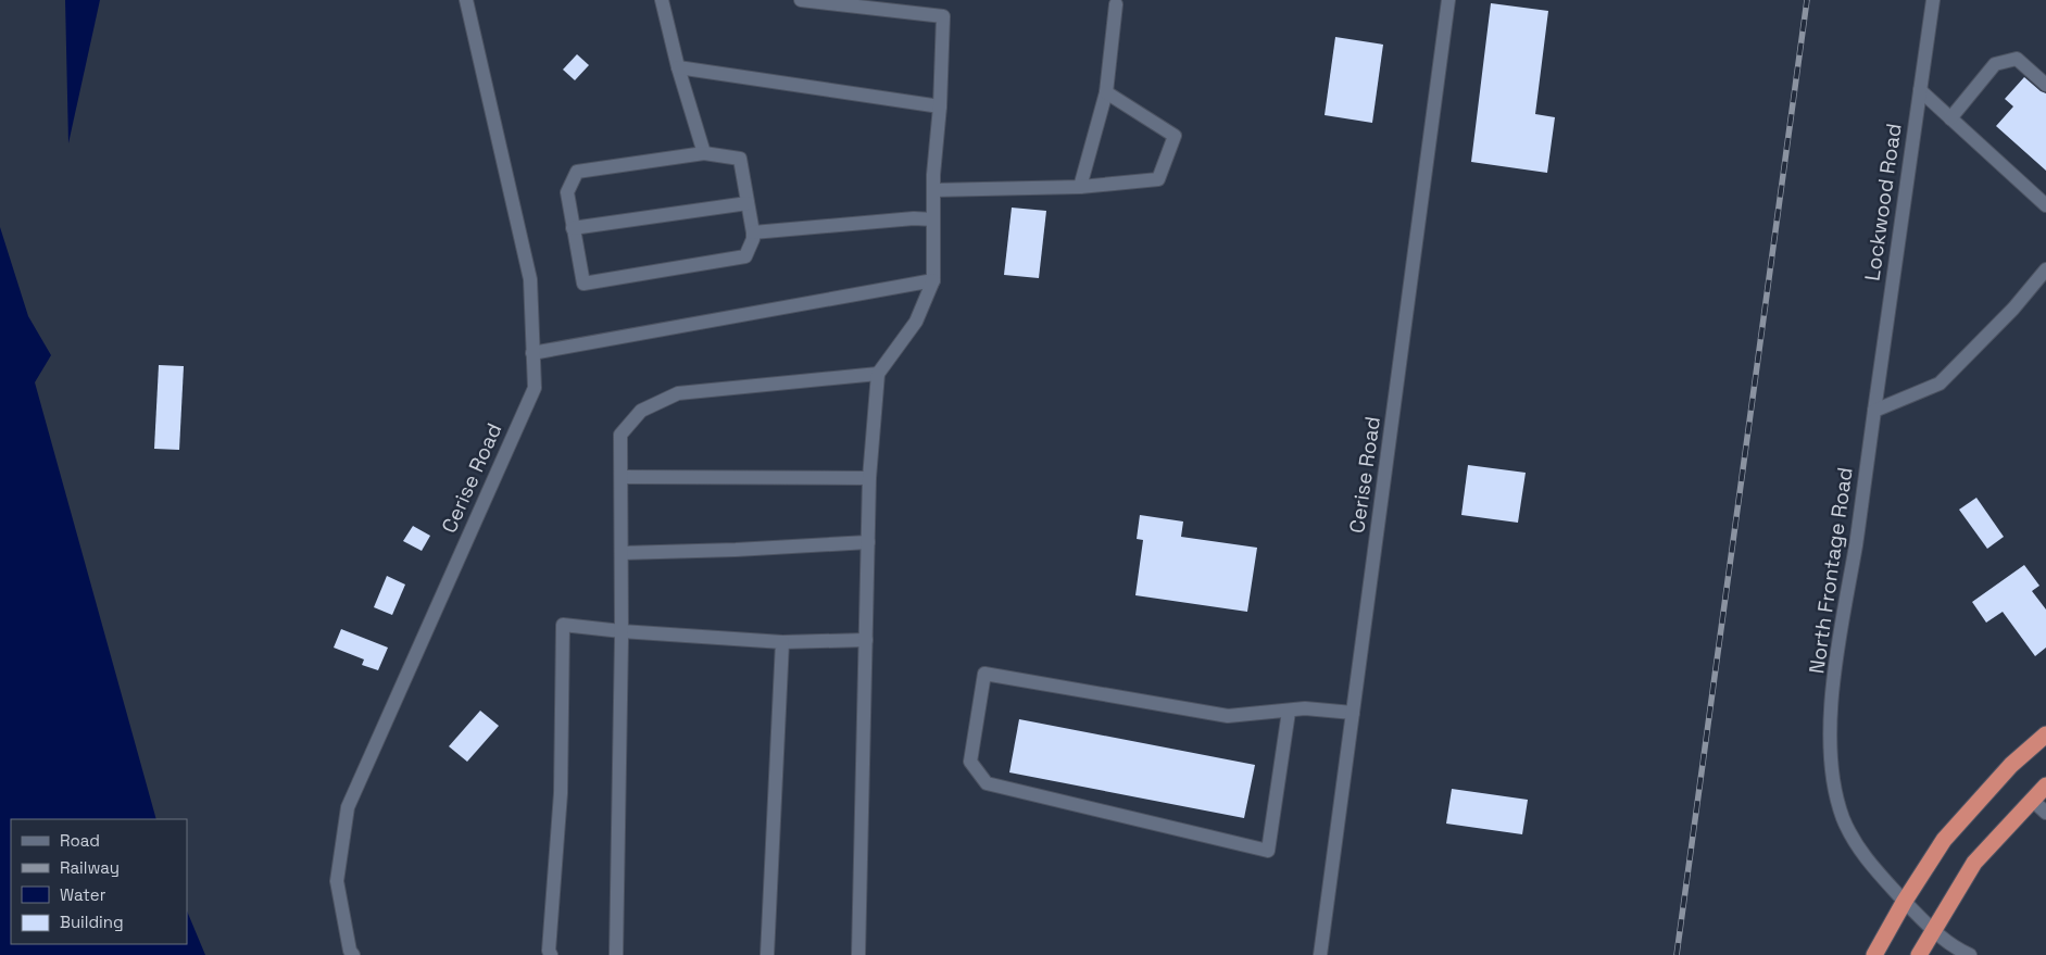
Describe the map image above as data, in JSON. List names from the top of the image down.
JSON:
{
  "streets": {
    "street": ["Lockwood Road", "Cerise Road", "North Frontage Road"]
  },
  "crossings": [
    ["Lockwood Road", "North Frontage Road"]
  ],
  "legend": [
    "Road",
    "Railway",
    "Water",
    "Building"
  ]
}
